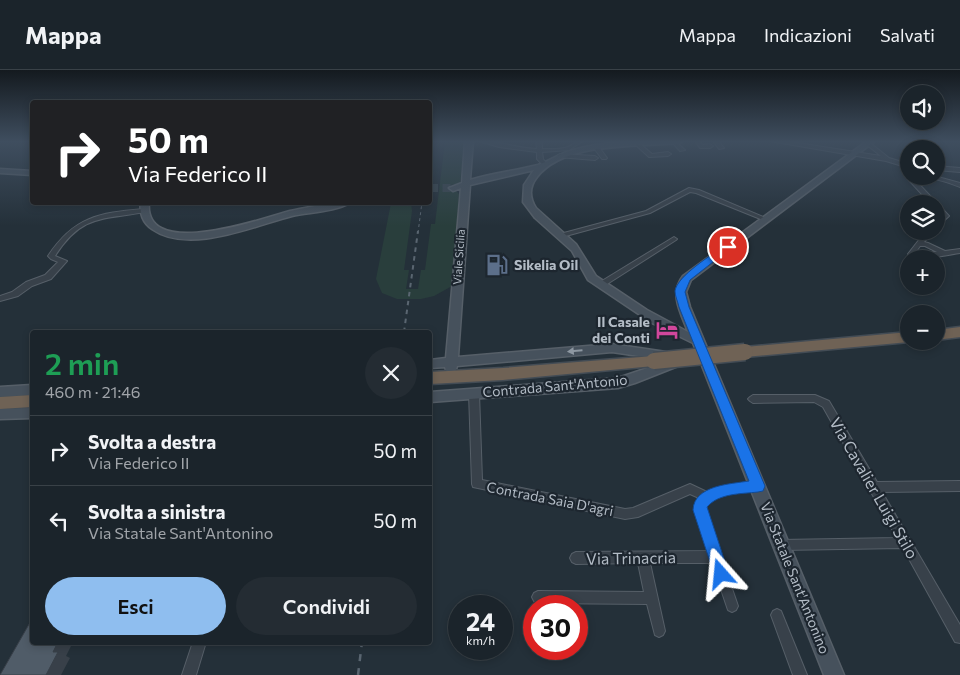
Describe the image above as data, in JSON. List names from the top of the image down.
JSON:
{
  "streets": {
    "street": [
      "Viale Sicilia",
      "Contrada Sant'Antonio",
      "Via Cavalier Luigi Stilo",
      "Contrada Saia D'agri",
      "Via Trinacria",
      "Via Statale Sant'Antonino"
    ]
  },
  "crossings": [
    ["Viale Sicilia", "Contrada Sant'Antonio"],
    ["Contrada Sant'Antonio", "Contrada Saia D'agri"],
    ["Contrada Sant'Antonio", "Via Statale Sant'Antonino"]
  ],
  "places": {
    "fuel station": ["Sikelia Oil"],
    "hotel": ["Il Casale dei Conti"]
  },
  "page": {
    "header": "Mappa",
    "nav": ["Mappa", "Indicazioni", "Salvati"],
    "map_buttons": ["+", "−"],
    "turn": ["50 m", "Via Federico II"],
    "heading": ["2 min", "460 m · 21:46"],
    "list": [
      {
        "name": "Svolta a destra",
        "note": "Via Federico II",
        "value": "50 m"
      },
      {
        "name": "Svolta a sinistra",
        "note": "Via Statale Sant'Antonino",
        "value": "50 m"
      }
    ],
    "buttons": ["Esci", "Condividi"],
    "speed": "24 km/h",
    "limit": "30"
  }
}
